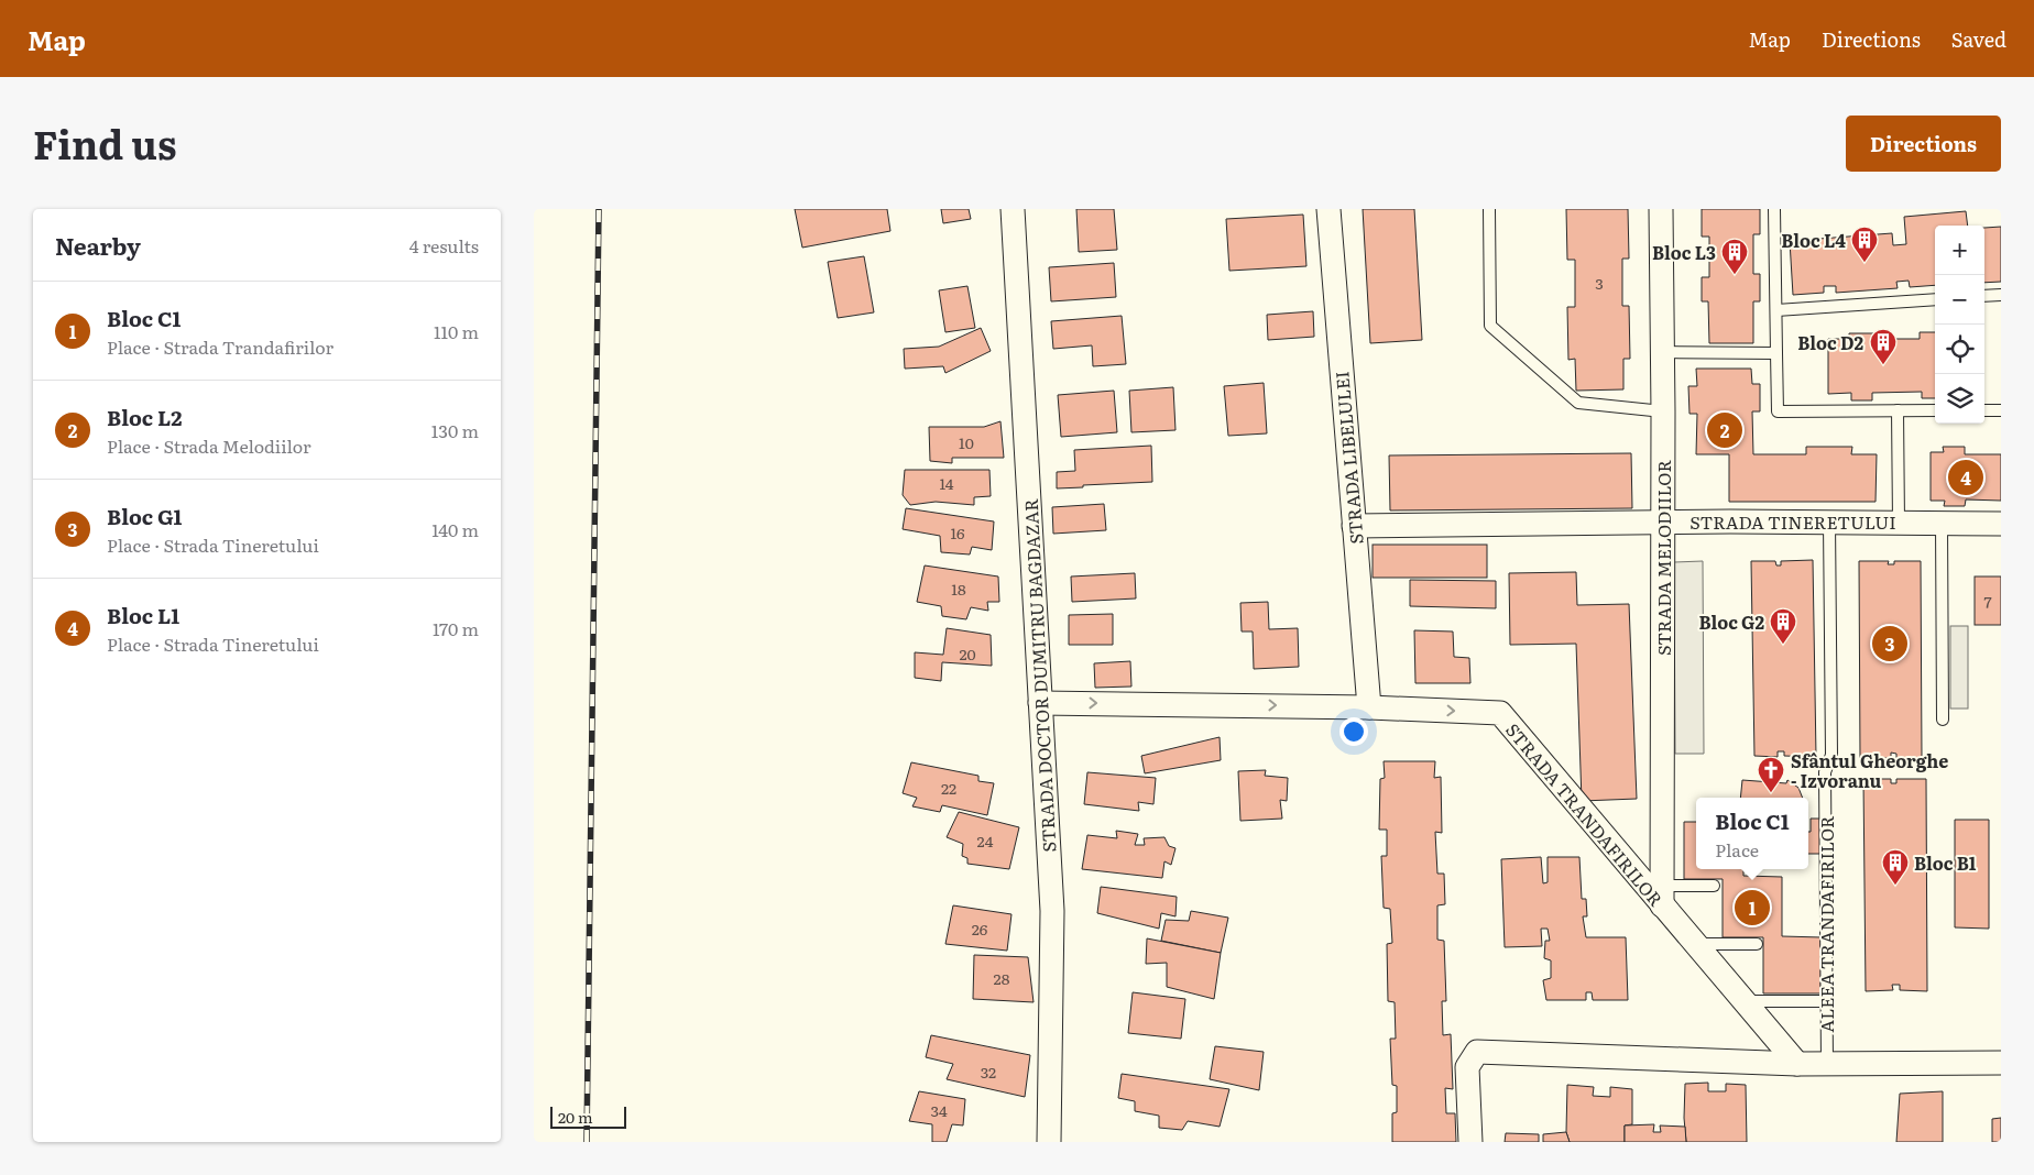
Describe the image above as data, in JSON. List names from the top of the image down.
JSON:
{
  "streets": {
    "street": [
      "STRADA LIBELULEI",
      "STRADA TINERETULUI",
      "STRADA MELODIILOR",
      "STRADA DOCTOR DUMITRU BAGDAZAR",
      "STRADA TRANDAFIRILOR"
    ],
    "lane": ["ALEEA TRANDAFIRILOR"]
  },
  "crossings": [
    ["STRADA LIBELULEI", "STRADA TINERETULUI"],
    ["STRADA LIBELULEI", "STRADA TRANDAFIRILOR"],
    ["STRADA TINERETULUI", "STRADA MELODIILOR"],
    ["STRADA TINERETULUI", "ALEEA TRANDAFIRILOR"],
    ["STRADA MELODIILOR", "STRADA TRANDAFIRILOR"],
    ["STRADA DOCTOR DUMITRU BAGDAZAR", "STRADA TRANDAFIRILOR"]
  ],
  "one_way": ["STRADA TRANDAFIRILOR"],
  "places": {
    "building": [
      "Bloc L4",
      "Bloc L3",
      "Bloc D2",
      "Bloc G2",
      "Bloc B1"
    ],
    "church": ["Sfântul Gheorghe - Izvoranu"]
  },
  "house_numbers": [
    "3",
    "10",
    "14",
    "16",
    "18",
    "7",
    "20",
    "22",
    "24",
    "26",
    "28",
    "32",
    "34"
  ],
  "scale_bar": "20 m",
  "page": {
    "header": "Map",
    "nav": ["Map", "Directions", "Saved"],
    "title": "Find us",
    "buttons": "Directions",
    "heading": ["Nearby", "4 results"],
    "map_buttons": ["+", "−"],
    "list": [
      {
        "mark": "1",
        "name": "Bloc C1",
        "note": "Place · Strada Trandafirilor",
        "value": "110 m"
      },
      {
        "mark": "2",
        "name": "Bloc L2",
        "note": "Place · Strada Melodiilor",
        "value": "130 m"
      },
      {
        "mark": "3",
        "name": "Bloc G1",
        "note": "Place · Strada Tineretului",
        "value": "140 m"
      },
      {
        "mark": "4",
        "name": "Bloc L1",
        "note": "Place · Strada Tineretului",
        "value": "170 m"
      }
    ],
    "pins": [
      "2",
      "4",
      "3",
      "1"
    ],
    "popup": ["Bloc C1", "Place"],
    "scale": "20 m"
  }
}
